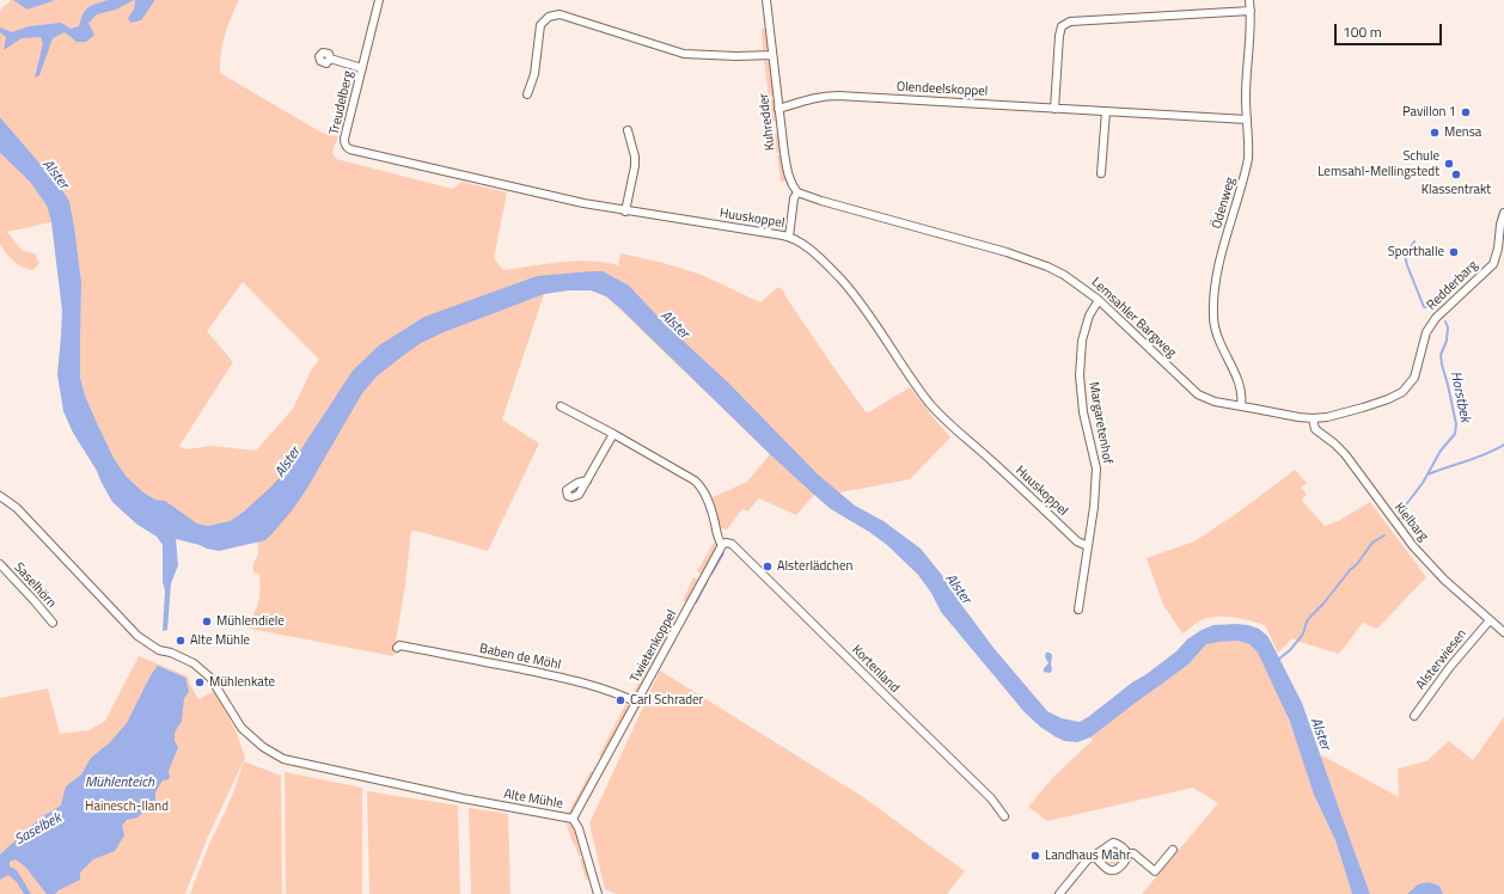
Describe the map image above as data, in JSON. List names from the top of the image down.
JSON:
{
  "streets": {
    "street": [
      "Olendeelskoppel",
      "Treudelberg",
      "Kuhredder",
      "Ödenweg",
      "Huuskoppel",
      "Redderbarg",
      "Lemsahler Bargweg",
      "Margaretenhof",
      "Kielbarg",
      "Saselhörn",
      "Twietenkoppel",
      "Baben de Möhl",
      "Alsterwiesen",
      "Kortenland",
      "Alte Mühle"
    ]
  },
  "crossings": [
    ["Olendeelskoppel", "Kuhredder"],
    ["Olendeelskoppel", "Ödenweg"],
    ["Treudelberg", "Huuskoppel"],
    ["Kuhredder", "Lemsahler Bargweg"],
    ["Ödenweg", "Lemsahler Bargweg"],
    ["Huuskoppel", "Margaretenhof"],
    ["Redderbarg", "Lemsahler Bargweg"],
    ["Redderbarg", "Kielbarg"],
    ["Lemsahler Bargweg", "Margaretenhof"],
    ["Lemsahler Bargweg", "Kielbarg"],
    ["Kielbarg", "Alsterwiesen"],
    ["Twietenkoppel", "Baben de Möhl"],
    ["Twietenkoppel", "Kortenland"],
    ["Twietenkoppel", "Alte Mühle"]
  ],
  "water": [
    "Alster",
    "Horstbek",
    "Mühlenteich",
    "Saselbek"
  ],
  "parks": ["Hainesch-Iland"],
  "places": [
    "Pavillon 1",
    "Mensa",
    "Schule Lemsahl-Mellingstedt",
    "Klassentrakt",
    "Sporthalle",
    "Alsterlädchen",
    "Mühlendiele",
    "Alte Mühle",
    "Mühlenkate",
    "Carl Schrader",
    "Landhaus Mahr"
  ],
  "scale_bar": "100 m"
}
